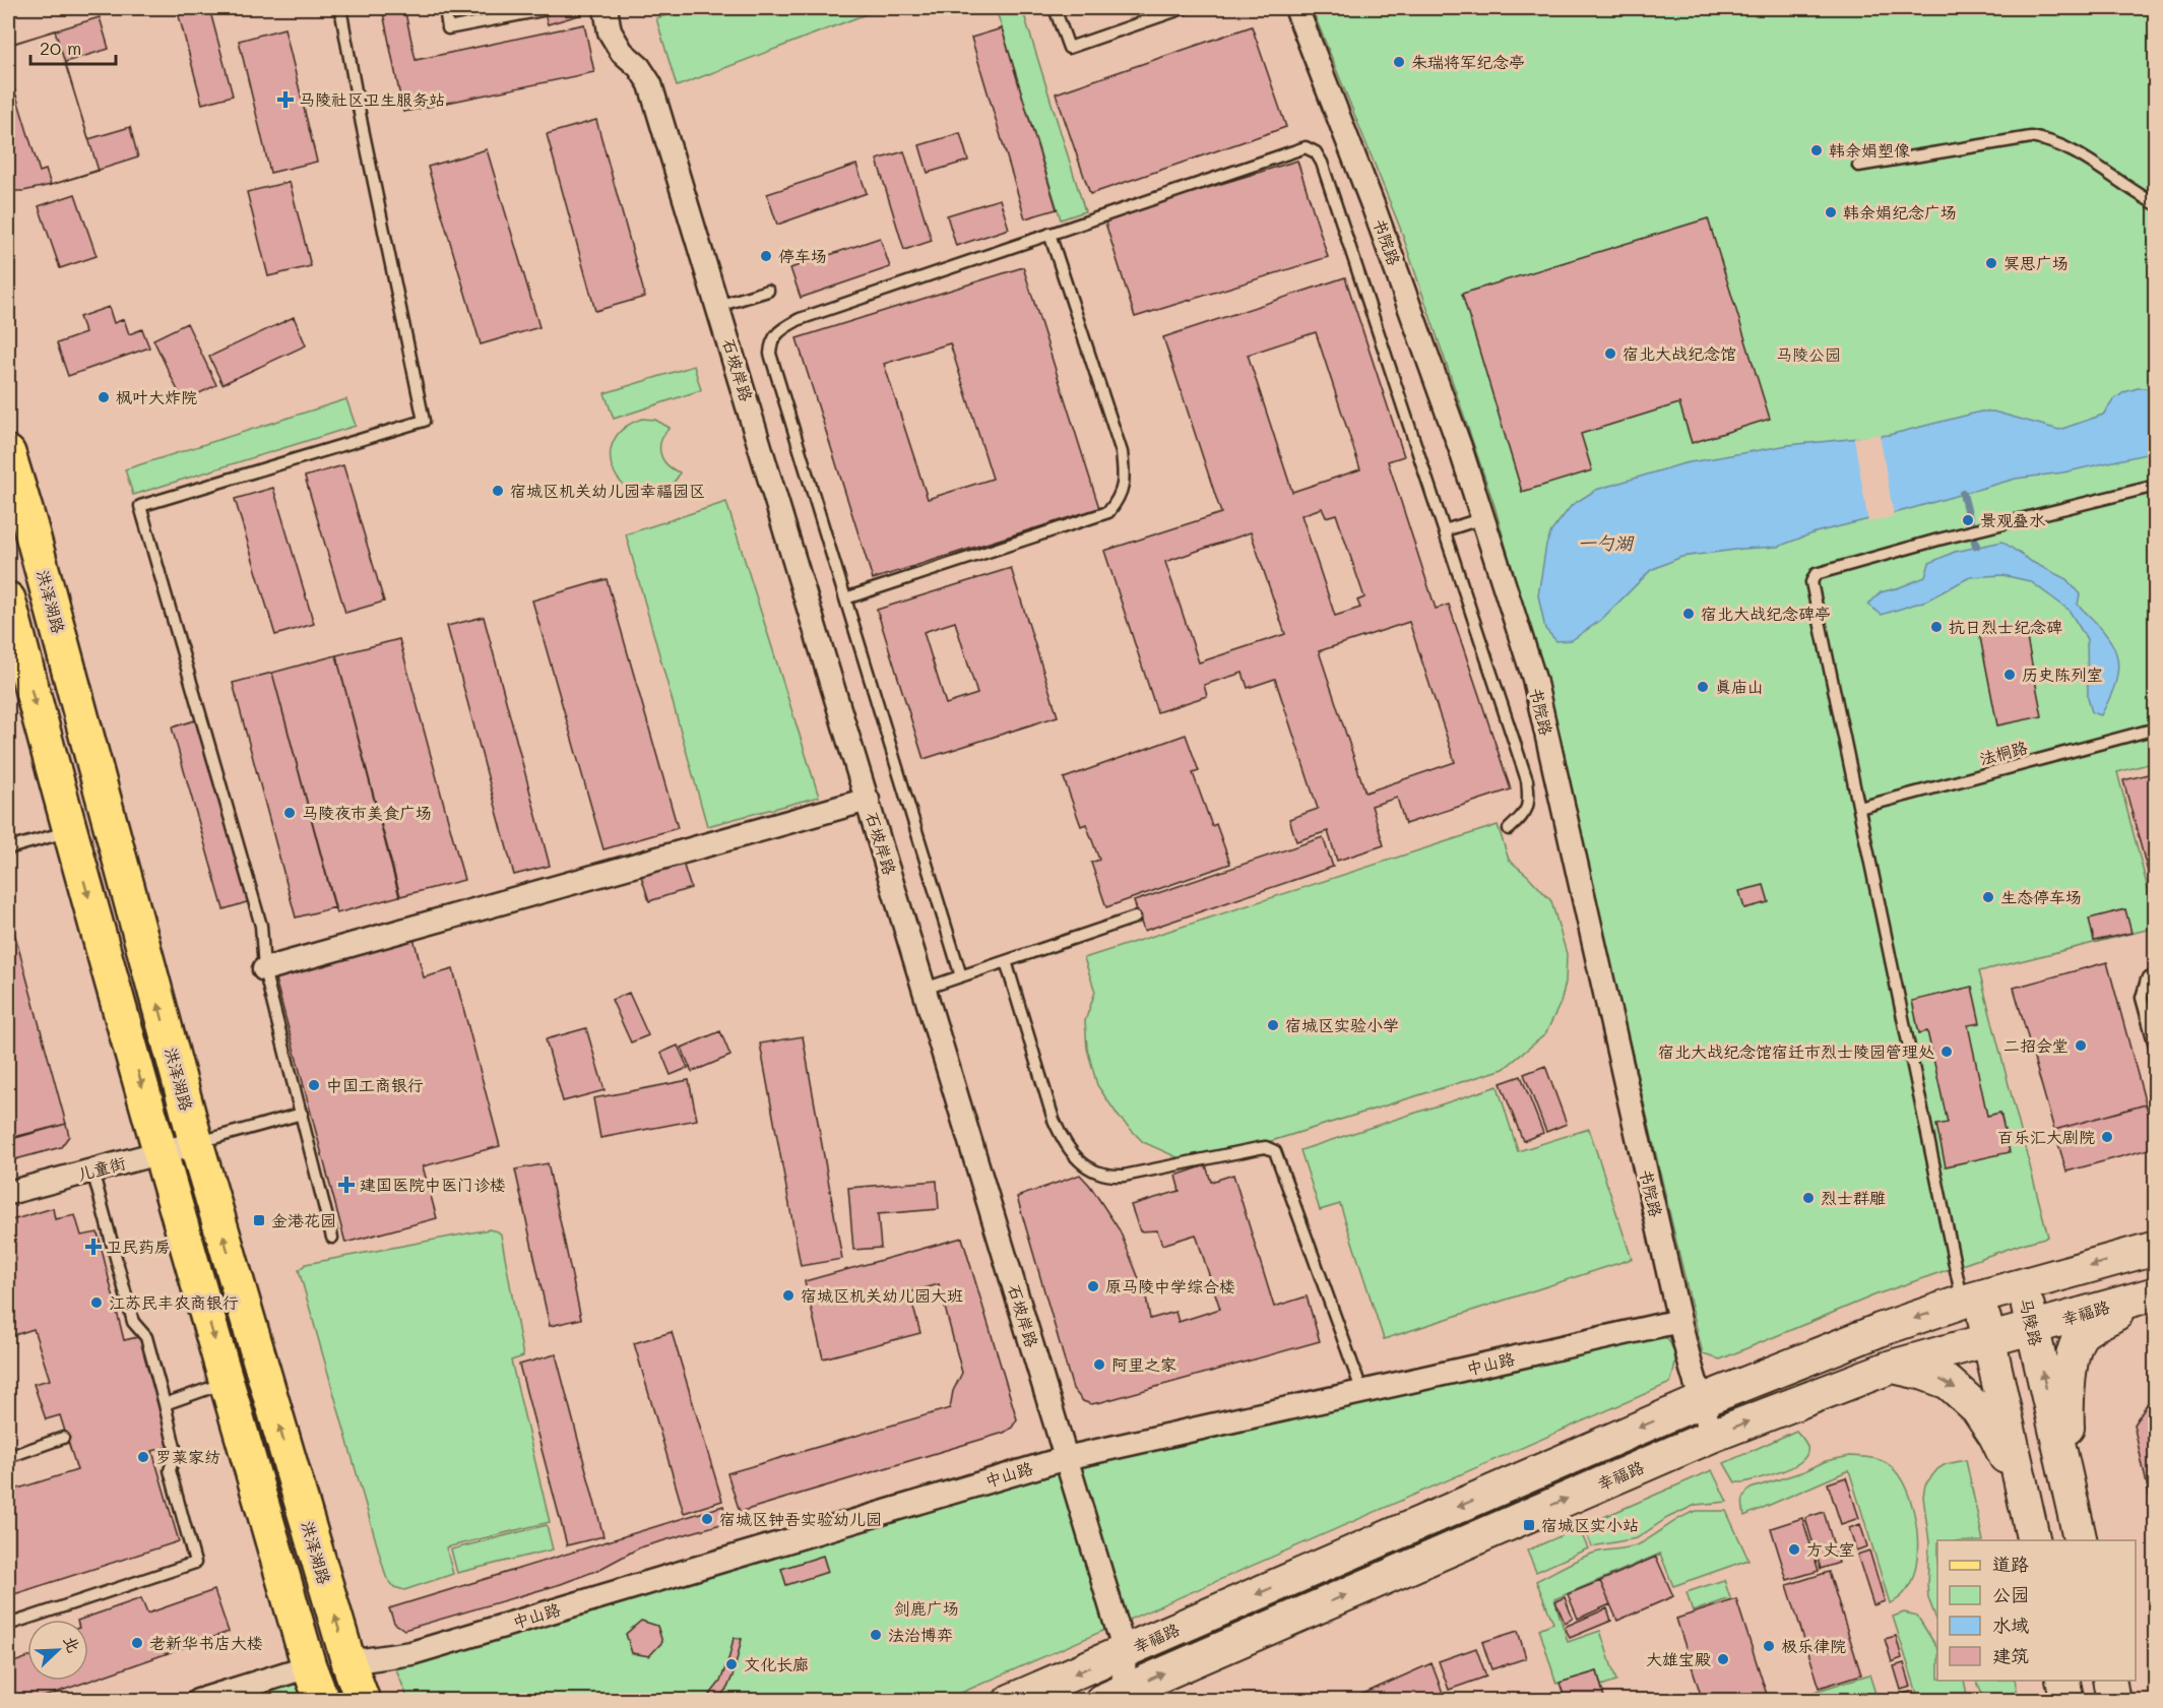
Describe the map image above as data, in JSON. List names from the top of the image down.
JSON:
{
  "streets": {
    "main road": ["洪泽湖路", "幸福路", "马陵路"],
    "street": [
      "书院路",
      "石坡岸路",
      "儿童街",
      "中山路"
    ],
    "lane": ["法桐路"]
  },
  "crossings": [
    ["书院路", "幸福路"],
    ["书院路", "中山路"],
    ["石坡岸路", "幸福路"],
    ["石坡岸路", "中山路"],
    ["洪泽湖路", "儿童街"],
    ["洪泽湖路", "中山路"],
    ["幸福路", "马陵路"]
  ],
  "water": ["一勺湖"],
  "parks": ["马陵公园", "剑鹿广场"],
  "places": {
    "other": [
      "朱瑞将军纪念亭",
      "韩余娟塑像",
      "韩余娟纪念广场",
      "停车场",
      "冥思广场",
      "宿北大战纪念馆",
      "枫叶大炸院",
      "宿城区机关幼儿园幸福园区",
      "景观叠水",
      "宿北大战纪念碑亭",
      "抗日烈士纪念碑",
      "历史陈列室",
      "真庙山",
      "马陵夜市美食广场",
      "生态停车场",
      "宿城区实验小学",
      "二招会堂",
      "宿北大战纪念馆宿迁市烈士陵园管理处",
      "中国工商银行",
      "百乐汇大剧院",
      "烈士群雕",
      "原马陵中学综合楼",
      "宿城区机关幼儿园大班",
      "江苏民丰农商银行",
      "阿里之家",
      "罗莱家纺",
      "宿城区钟吾实验幼儿园",
      "方丈室",
      "法治博弈",
      "老新华书店大楼",
      "极乐律院",
      "大雄宝殿",
      "文化长廊"
    ],
    "health": ["马陵社区卫生服务站", "建国医院中医门诊楼", "卫民药房"],
    "transit": ["金港花园", "宿城区实小站"]
  },
  "legend": [
    "道路",
    "公园",
    "水域",
    "建筑"
  ],
  "scale_bar": "20 m",
  "north": "top right"
}
